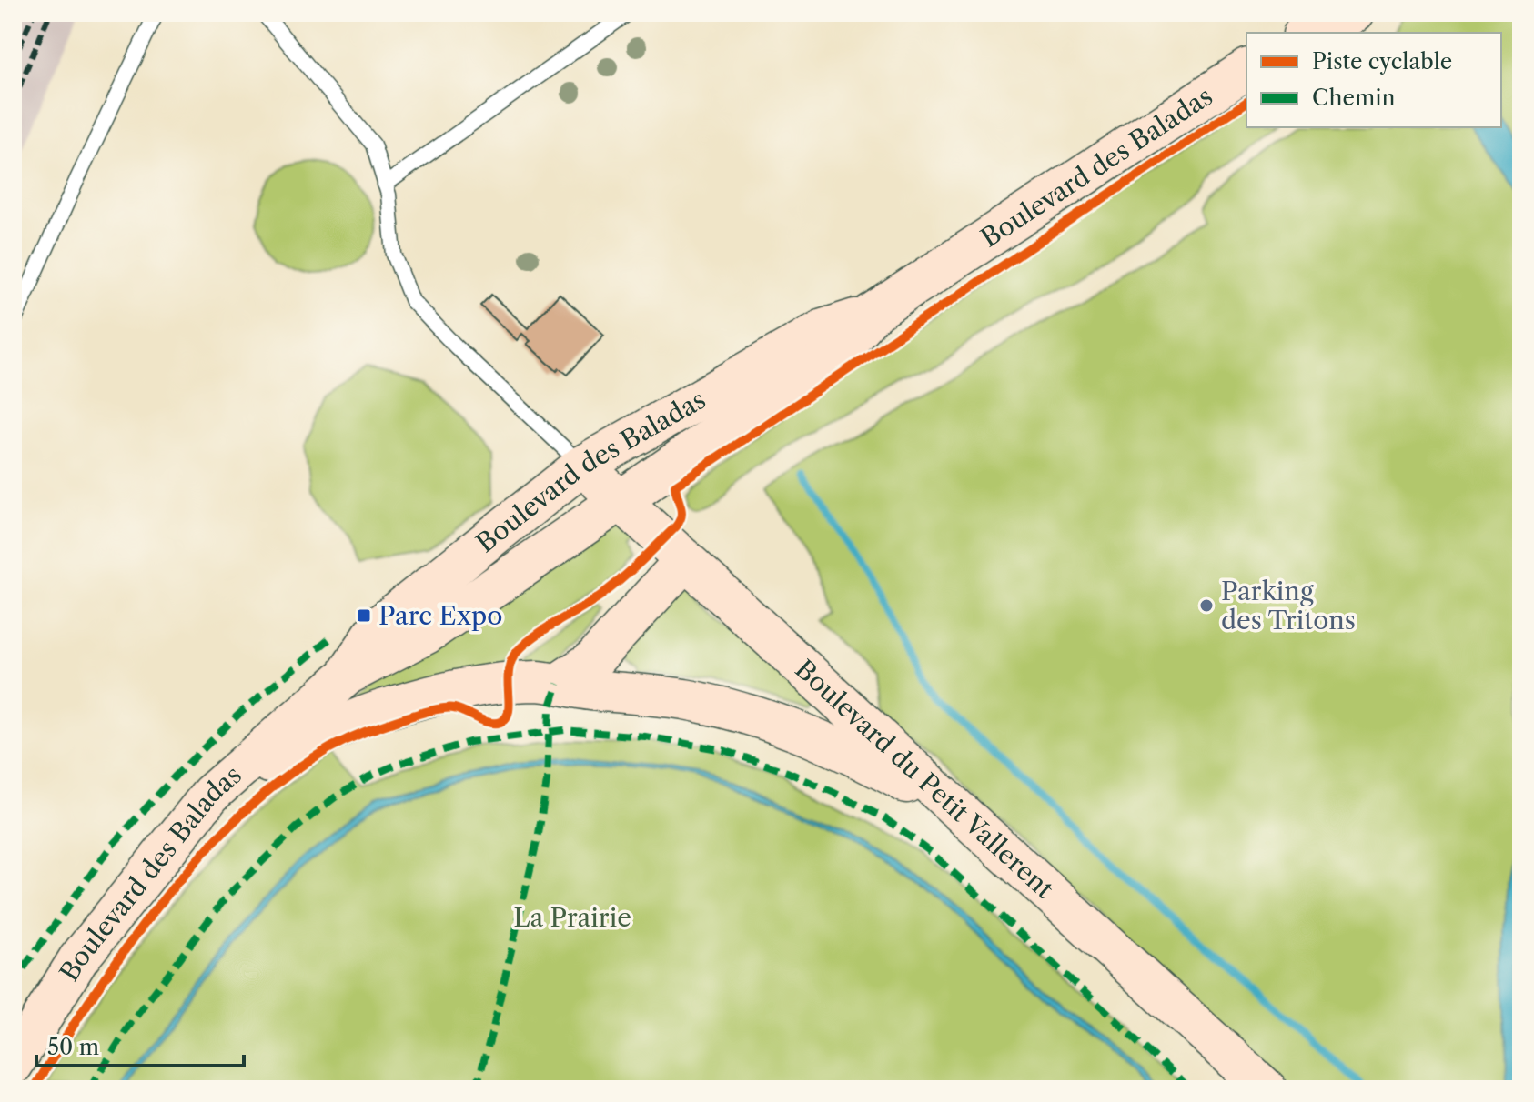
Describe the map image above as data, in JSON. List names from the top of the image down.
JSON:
{
  "streets": {
    "main road": ["Boulevard des Baladas", "Boulevard du Petit Vallerent"]
  },
  "crossings": [
    ["Boulevard des Baladas", "Boulevard du Petit Vallerent"]
  ],
  "parks": ["La Prairie"],
  "places": {
    "other": ["Parking des Tritons"],
    "transit": ["Parc Expo"]
  },
  "legend": ["Piste cyclable", "Chemin"],
  "scale_bar": "50 m"
}
